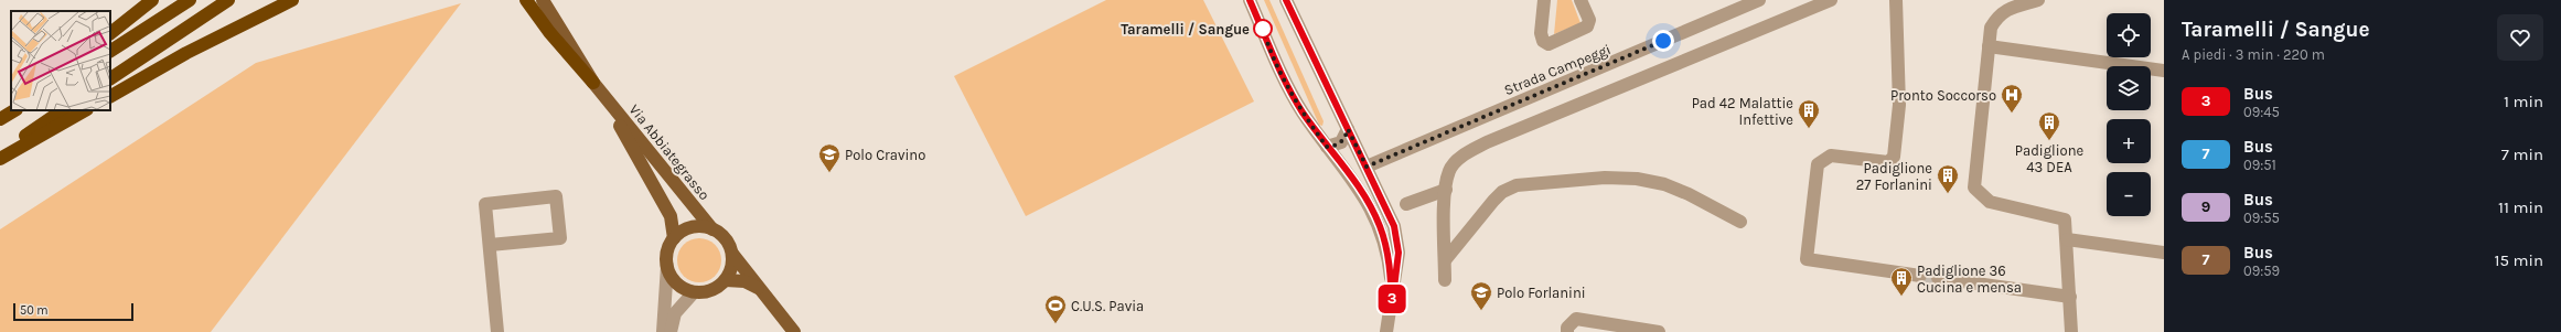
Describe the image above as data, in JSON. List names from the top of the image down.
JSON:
{
  "streets": {
    "main road": ["Via Abbiategrasso"],
    "street": ["Strada Campeggi"]
  },
  "places": {
    "other": ["Taramelli / Sangue"],
    "hospital": ["Pronto Soccorso"],
    "building": [
      "Pad 42 Malattie Infettive",
      "Padiglione 43 DEA",
      "Padiglione 27 Forlanini",
      "Padiglione 36 Cucina e mensa"
    ],
    "school or university": ["Polo Cravino", "Polo Forlanini"],
    "sports": ["C.U.S. Pavia"]
  },
  "lines": ["bus line 3"],
  "scale_bar": "50 m",
  "page": {
    "on_map": "3",
    "heading": ["Taramelli / Sangue", "A piedi · 3 min · 220 m"],
    "map_buttons": ["+", "−"],
    "list": [
      {
        "mark": "3",
        "name": "Bus",
        "note": "09:45",
        "value": "1 min"
      },
      {
        "mark": "7",
        "name": "Bus",
        "note": "09:51",
        "value": "7 min"
      },
      {
        "mark": "9",
        "name": "Bus",
        "note": "09:55",
        "value": "11 min"
      },
      {
        "mark": "7",
        "name": "Bus",
        "note": "09:59",
        "value": "15 min"
      }
    ],
    "scale": "50 m"
  }
}
